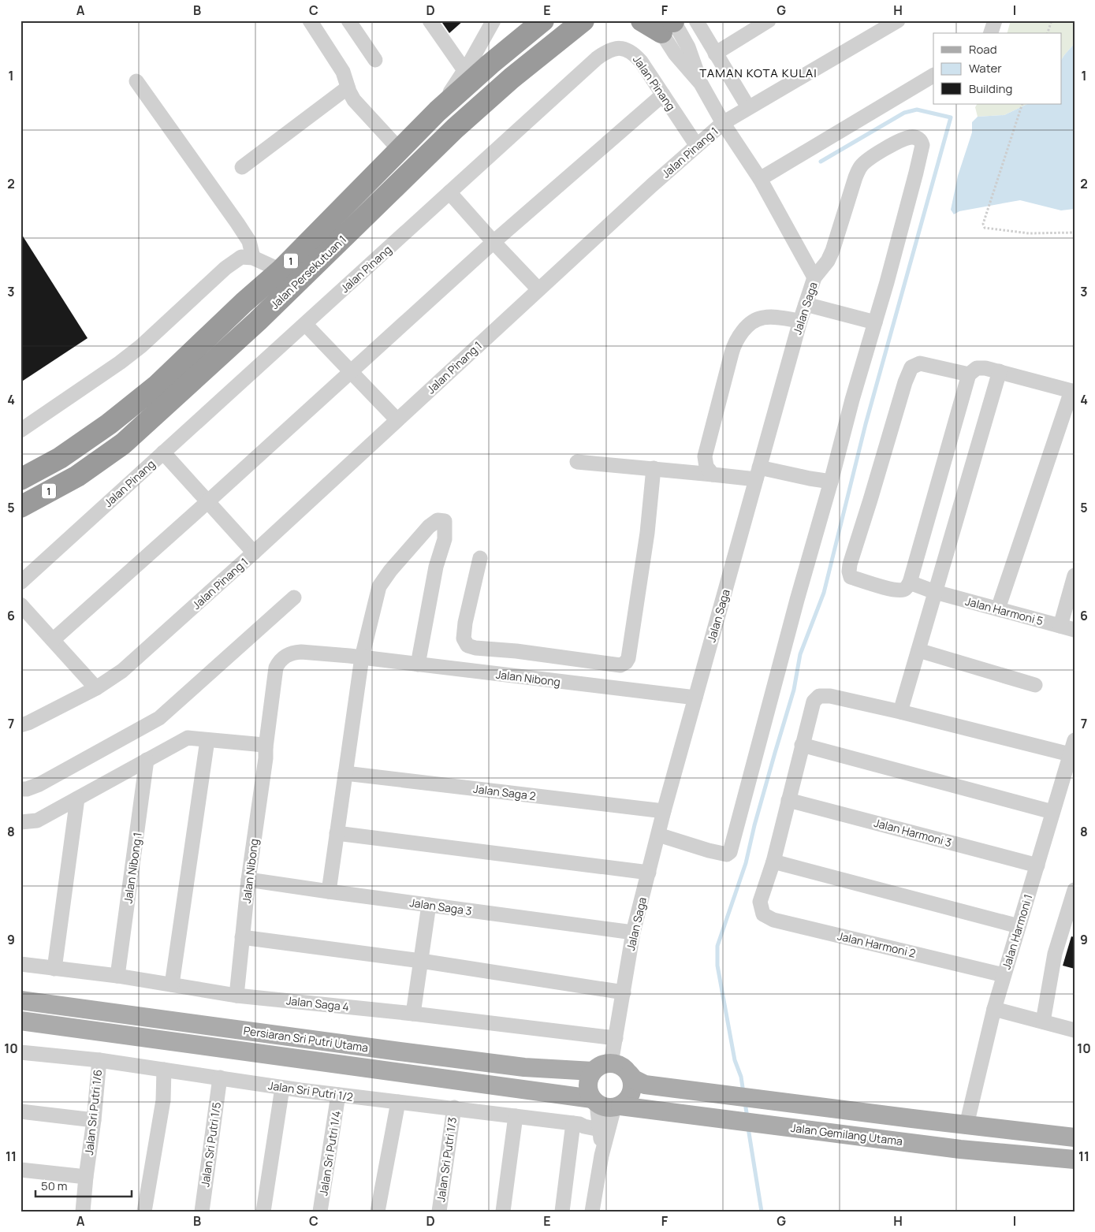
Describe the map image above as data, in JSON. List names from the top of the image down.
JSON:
{
  "streets": {
    "highway": ["1", "Jalan Persekutuan 1"],
    "main road": ["Persiaran Sri Putri Utama", "Jalan Gemilang Utama"],
    "street": [
      "Jalan Pinang",
      "Jalan Pinang 1",
      "Jalan Saga",
      "Jalan Harmoni 5",
      "Jalan Nibong",
      "Jalan Saga 2",
      "Jalan Harmoni 3",
      "Jalan Nibong 1",
      "Jalan Saga 3",
      "Jalan Harmoni 1",
      "Jalan Harmoni 2",
      "Jalan Saga 4",
      "Jalan Sri Putri 1/2",
      "Jalan Sri Putri 1/6",
      "Jalan Sri Putri 1/5",
      "Jalan Sri Putri 1/4",
      "Jalan Sri Putri 1/3"
    ]
  },
  "crossings": [
    ["Jalan Pinang", "Jalan Pinang 1"],
    ["Jalan Saga", "Jalan Nibong"],
    ["Jalan Saga", "Jalan Saga 2"],
    ["Jalan Saga", "Jalan Saga 3"],
    ["Jalan Saga", "Jalan Saga 4"],
    ["Jalan Saga", "Persiaran Sri Putri Utama"],
    ["Jalan Saga", "Jalan Gemilang Utama"],
    ["Jalan Nibong", "Jalan Saga 3"],
    ["Jalan Nibong", "Jalan Saga 4"],
    ["Jalan Harmoni 3", "Jalan Harmoni 1"],
    ["Jalan Nibong 1", "Jalan Saga 4"],
    ["Jalan Harmoni 1", "Jalan Harmoni 2"],
    ["Persiaran Sri Putri Utama", "Jalan Gemilang Utama"],
    ["Jalan Sri Putri 1/2", "Jalan Sri Putri 1/6"],
    ["Jalan Sri Putri 1/2", "Jalan Sri Putri 1/5"],
    ["Jalan Sri Putri 1/2", "Jalan Sri Putri 1/4"],
    ["Jalan Sri Putri 1/2", "Jalan Sri Putri 1/3"]
  ],
  "districts": ["TAMAN KOTA KULAI"],
  "legend": ["Road", "Water", "Building"],
  "scale_bar": "50 m",
  "grid": {
    "columns": [
      "A",
      "B",
      "C",
      "D",
      "E",
      "F",
      "G",
      "H",
      "I"
    ],
    "rows": [
      "1",
      "2",
      "3",
      "4",
      "5",
      "6",
      "7",
      "8",
      "9",
      "10",
      "11"
    ]
  }
}
